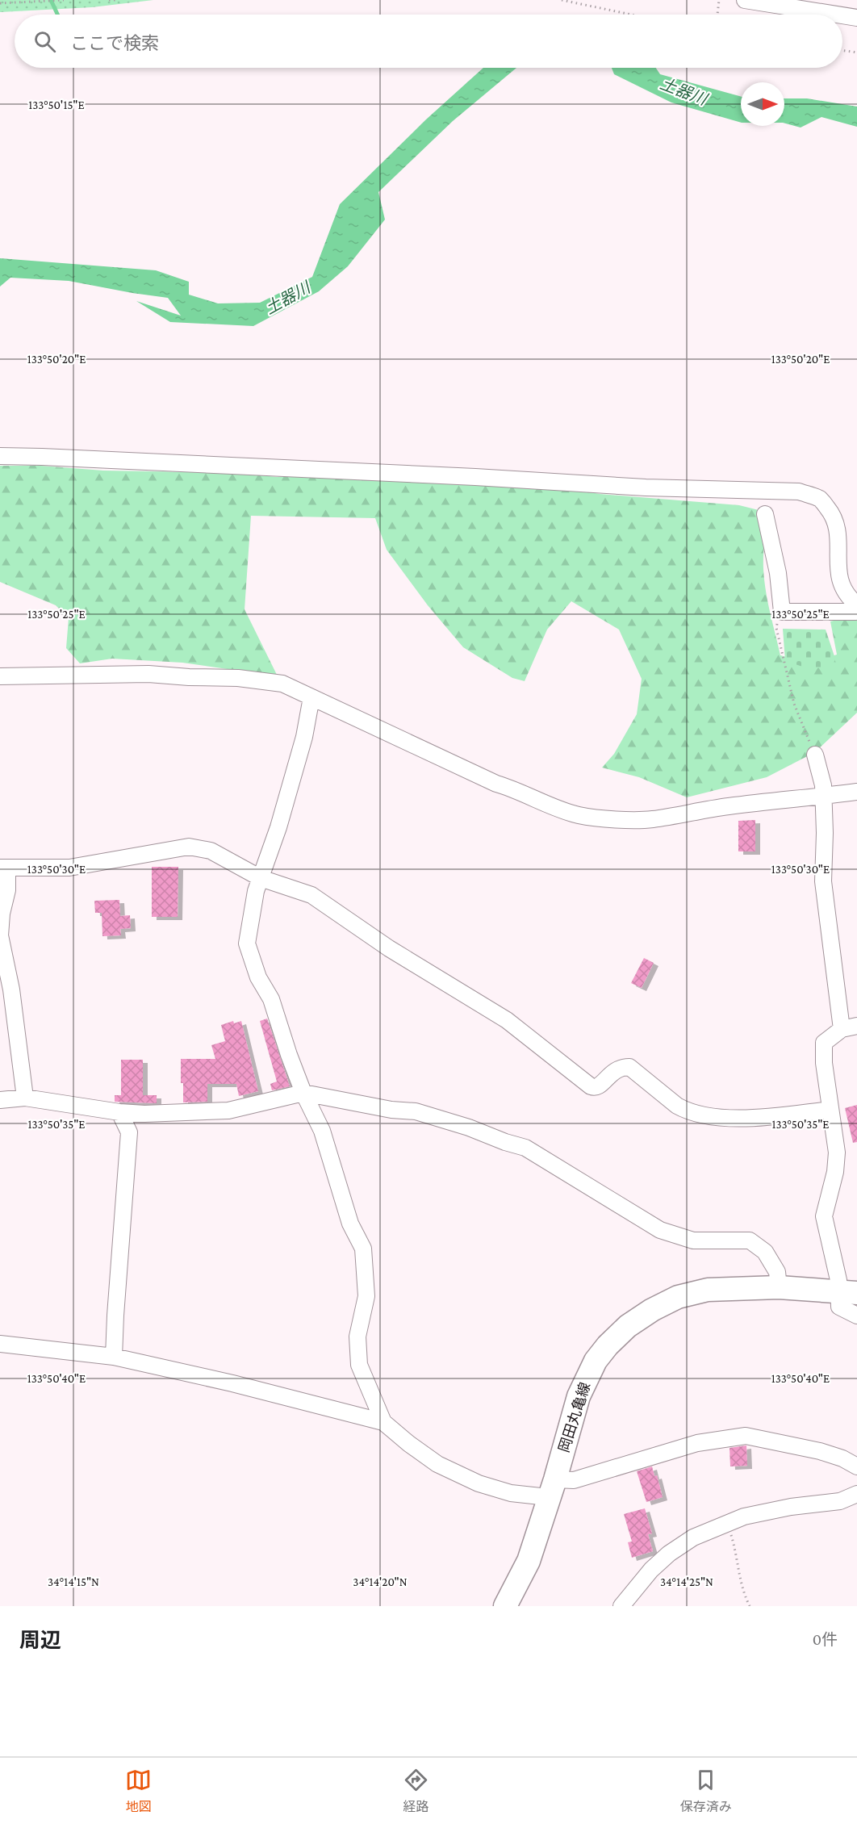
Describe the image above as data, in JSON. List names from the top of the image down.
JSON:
{
  "streets": {
    "main road": ["岡田丸亀線"]
  },
  "water": ["土器川"],
  "north": "right",
  "page": {
    "search": "ここで検索",
    "heading": ["周辺", "0件"],
    "nav": ["地図", "経路", "保存済み"]
  },
  "coordinates": [
    "133°50'15\"E",
    "133°50'20\"E",
    "133°50'25\"E",
    "133°50'30\"E",
    "133°50'35\"E",
    "133°50'40\"E",
    "34°14'15\"N",
    "34°14'20\"N",
    "34°14'25\"N"
  ]
}
